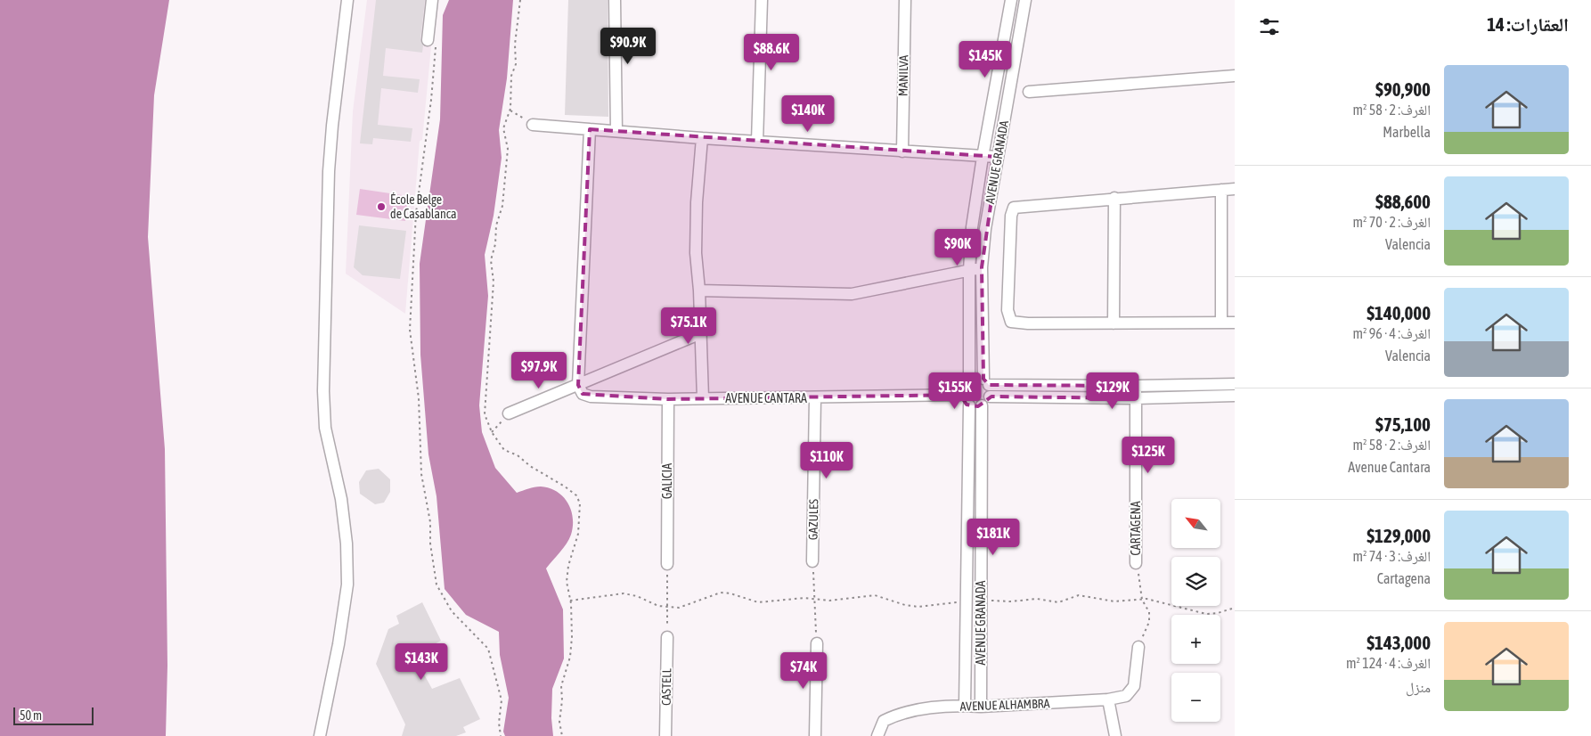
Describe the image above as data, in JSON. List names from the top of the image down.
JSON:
{
  "streets": {
    "street": [
      "MANILVA",
      "AVENUE GRANADA",
      "AVENUE CANTARA",
      "GALICIA",
      "GAZULES",
      "CARTAGENA",
      "CASTELL",
      "AVENUE ALHAMBRA"
    ]
  },
  "crossings": [
    ["AVENUE GRANADA", "AVENUE CANTARA"],
    ["AVENUE GRANADA", "AVENUE ALHAMBRA"],
    ["AVENUE CANTARA", "GALICIA"],
    ["AVENUE CANTARA", "GAZULES"]
  ],
  "places": ["École Belge de Casablanca"],
  "scale_bar": "50 m",
  "north": "top left",
  "page": {
    "heading": "العقارات: 14",
    "price": [
      "$90.9K",
      "$88.6K",
      "$145K",
      "$140K",
      "$90K",
      "$75.1K",
      "$97.9K",
      "$155K",
      "$129K",
      "$125K",
      "$110K",
      "$181K",
      "$143K",
      "$74K"
    ],
    "list": [
      {
        "name": "$90,900",
        "note": "الغرف: 2 · 58 m² · Marbella"
      },
      {
        "name": "$88,600",
        "note": "الغرف: 2 · 70 m² · Valencia"
      },
      {
        "name": "$140,000",
        "note": "الغرف: 4 · 96 m² · Valencia"
      },
      {
        "name": "$75,100",
        "note": "الغرف: 2 · 58 m² · Avenue Cantara"
      },
      {
        "name": "$129,000",
        "note": "الغرف: 3 · 74 m² · Cartagena"
      },
      {
        "name": "$143,000",
        "note": "الغرف: 4 · 124 m² · منزل"
      }
    ],
    "map_buttons": ["+", "−"],
    "scale": "50 m"
  }
}
